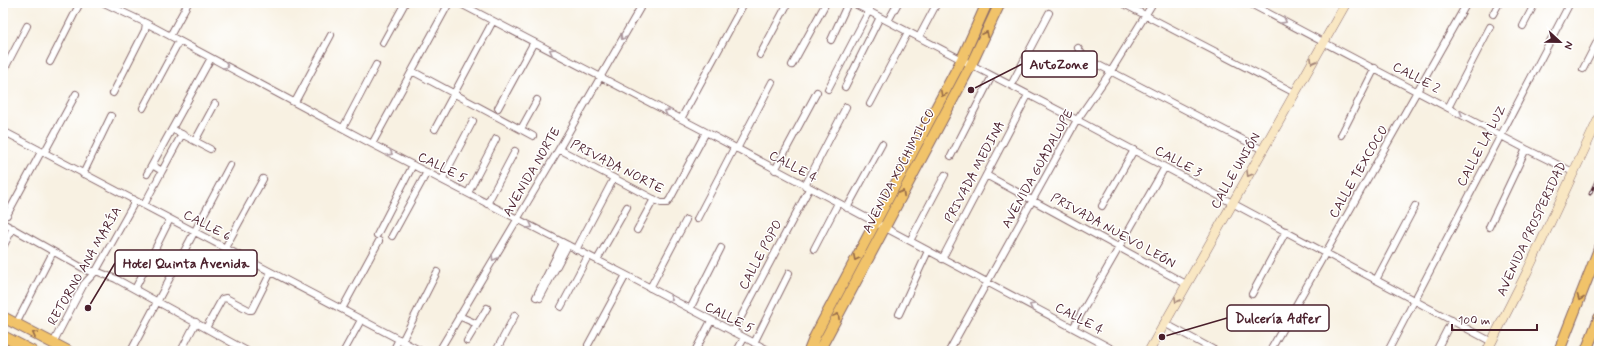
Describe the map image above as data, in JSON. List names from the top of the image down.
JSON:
{
  "streets": {
    "main road": ["AVENIDA XOCHIMILCO"],
    "street": [
      "CALLE 2",
      "CALLE LA LUZ",
      "CALLE 3",
      "PRIVADA NORTE",
      "CALLE 4",
      "CALLE 5",
      "AVENIDA GUADALUPE",
      "CALLE UNIÓN",
      "AVENIDA NORTE",
      "PRIVADA MEDINA",
      "CALLE TEXCOCO",
      "CALLE 6",
      "AVENIDA PROSPERIDAD",
      "PRIVADA NUEVO LEÓN",
      "CALLE POPO",
      "RETORNO ANA MARÍA"
    ]
  },
  "crossings": [
    ["CALLE 2", "CALLE LA LUZ"],
    ["CALLE 2", "CALLE UNIÓN"],
    ["CALLE 2", "CALLE TEXCOCO"],
    ["CALLE 2", "AVENIDA PROSPERIDAD"],
    ["CALLE LA LUZ", "CALLE 3"],
    ["CALLE 3", "AVENIDA GUADALUPE"],
    ["CALLE 3", "AVENIDA XOCHIMILCO"],
    ["CALLE 3", "CALLE UNIÓN"],
    ["CALLE 3", "PRIVADA MEDINA"],
    ["CALLE 3", "CALLE TEXCOCO"],
    ["CALLE 3", "AVENIDA PROSPERIDAD"],
    ["PRIVADA NORTE", "CALLE 4"],
    ["PRIVADA NORTE", "AVENIDA NORTE"],
    ["CALLE 4", "AVENIDA GUADALUPE"],
    ["CALLE 4", "AVENIDA XOCHIMILCO"],
    ["CALLE 4", "AVENIDA NORTE"],
    ["CALLE 4", "PRIVADA MEDINA"],
    ["CALLE 4", "CALLE POPO"],
    ["CALLE 5", "AVENIDA NORTE"],
    ["CALLE 5", "CALLE POPO"],
    ["AVENIDA GUADALUPE", "PRIVADA NUEVO LEÓN"],
    ["CALLE UNIÓN", "PRIVADA NUEVO LEÓN"],
    ["PRIVADA MEDINA", "PRIVADA NUEVO LEÓN"],
    ["CALLE 6", "RETORNO ANA MARÍA"]
  ],
  "one_way": ["CALLE 2", "CALLE 4"],
  "places": ["AutoZone", "Hotel Quinta Avenida", "Dulcería Adfer"],
  "scale_bar": "100 m",
  "north": "right"
}
